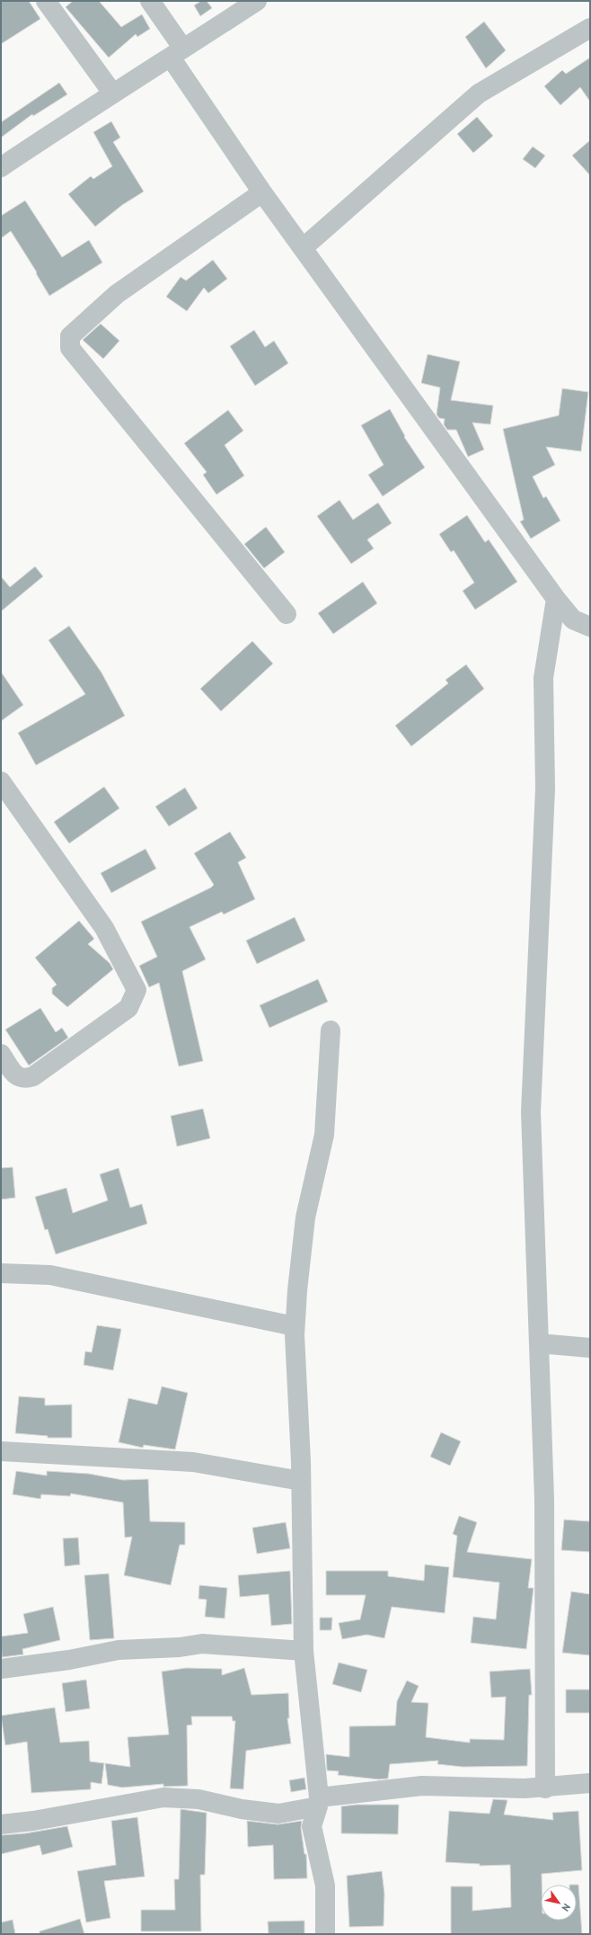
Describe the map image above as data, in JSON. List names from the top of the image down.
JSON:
{
  "north": "bottom right"
}
